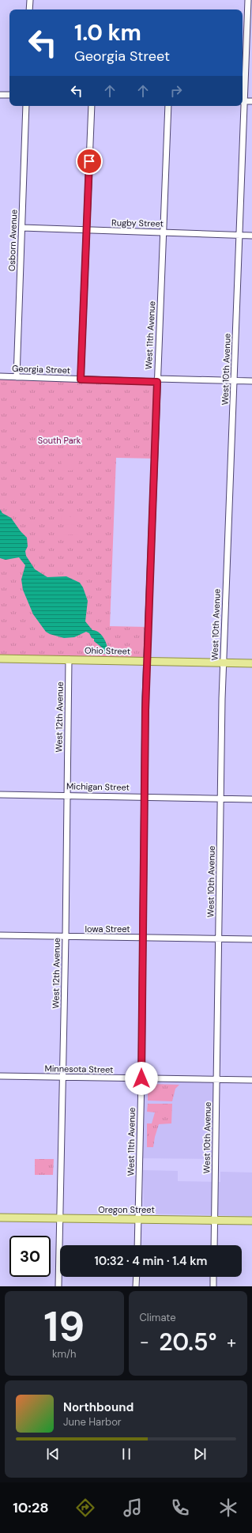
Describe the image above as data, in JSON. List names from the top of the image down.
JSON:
{
  "streets": {
    "main road": ["Ohio Street", "Oregon Street"],
    "street": [
      "Rugby Street",
      "Osborn Avenue",
      "West 11th Avenue",
      "Georgia Street",
      "West 10th Avenue",
      "West 12th Avenue",
      "Michigan Street",
      "Iowa Street",
      "Minnesota Street"
    ]
  },
  "crossings": [
    ["Rugby Street", "Osborn Avenue"],
    ["Rugby Street", "West 11th Avenue"],
    ["Rugby Street", "West 10th Avenue"],
    ["Osborn Avenue", "Georgia Street"],
    ["West 11th Avenue", "Georgia Street"],
    ["West 11th Avenue", "Ohio Street"],
    ["West 11th Avenue", "Michigan Street"],
    ["West 11th Avenue", "Iowa Street"],
    ["West 11th Avenue", "Minnesota Street"],
    ["West 11th Avenue", "Oregon Street"],
    ["Georgia Street", "West 10th Avenue"],
    ["West 10th Avenue", "Ohio Street"],
    ["West 10th Avenue", "Michigan Street"],
    ["West 10th Avenue", "Iowa Street"],
    ["West 10th Avenue", "Minnesota Street"],
    ["West 10th Avenue", "Oregon Street"],
    ["Ohio Street", "West 12th Avenue"],
    ["West 12th Avenue", "Michigan Street"],
    ["West 12th Avenue", "Iowa Street"],
    ["West 12th Avenue", "Minnesota Street"],
    ["West 12th Avenue", "Oregon Street"]
  ],
  "parks": ["South Park"],
  "page": {
    "turn": ["1.0 km", "Georgia Street"],
    "limit": "30",
    "trip": "10:32 · 4 min · 1.4 km",
    "tile": [
      ["19", "km/h"],
      "Climate"
    ],
    "heat": ["−", "20.5°", "+"],
    "song": ["Northbound", "June Harbor"],
    "tabs": "10:28"
  }
}
